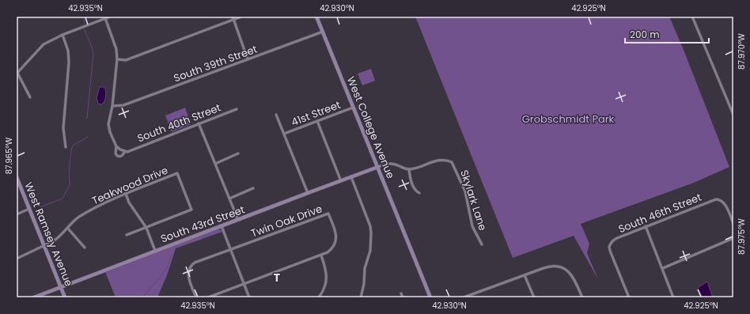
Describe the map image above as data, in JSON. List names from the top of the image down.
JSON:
{
  "streets": {
    "street": [
      "South 39th Street",
      "41st Street",
      "South 40th Street",
      "West College Avenue",
      "Teakwood Drive",
      "Skylark Lane",
      "South 46th Street",
      "Twin Oak Drive",
      "South 43rd Street",
      "West Ramsey Avenue"
    ]
  },
  "crossings": [
    ["South 39th Street", "West College Avenue"],
    ["41st Street", "West College Avenue"],
    ["West College Avenue", "South 43rd Street"],
    ["Teakwood Drive", "West Ramsey Avenue"],
    ["South 43rd Street", "West Ramsey Avenue"]
  ],
  "districts": ["T"],
  "parks": ["Grobschmidt Park"],
  "scale_bar": "200 m",
  "coordinates": [
    "42.935°N",
    "42.930°N",
    "42.925°N",
    "87.970°W",
    "87.965°W",
    "87.975°W"
  ]
}
